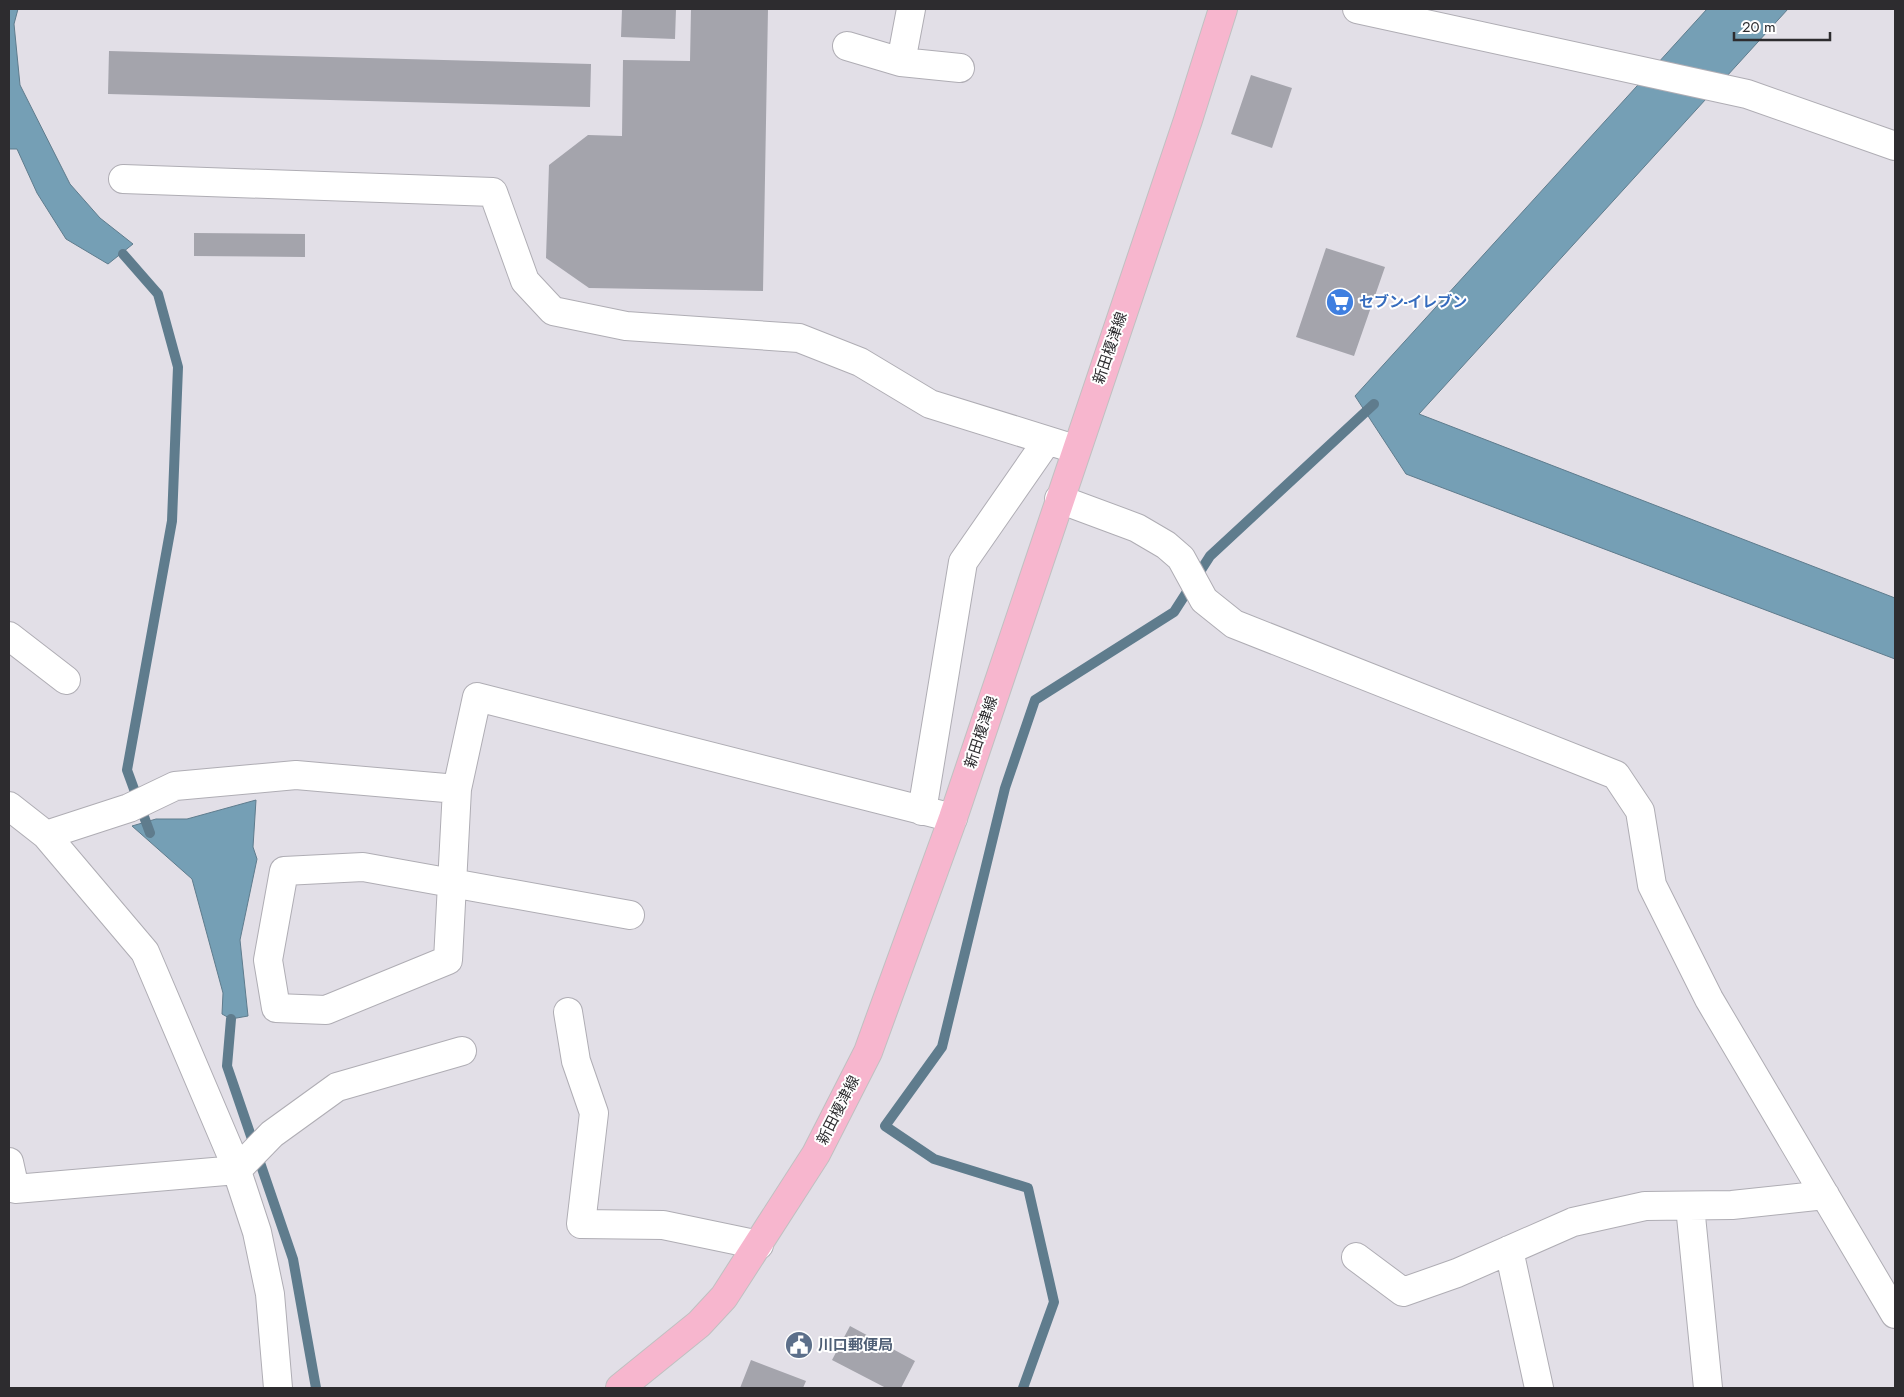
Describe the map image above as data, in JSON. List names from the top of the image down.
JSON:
{
  "streets": {
    "main road": ["新田榎津線"]
  },
  "places": {
    "supermarket": ["セブン-イレブン"],
    "public building": ["川口郵便局"]
  },
  "scale_bar": "20 m"
}
